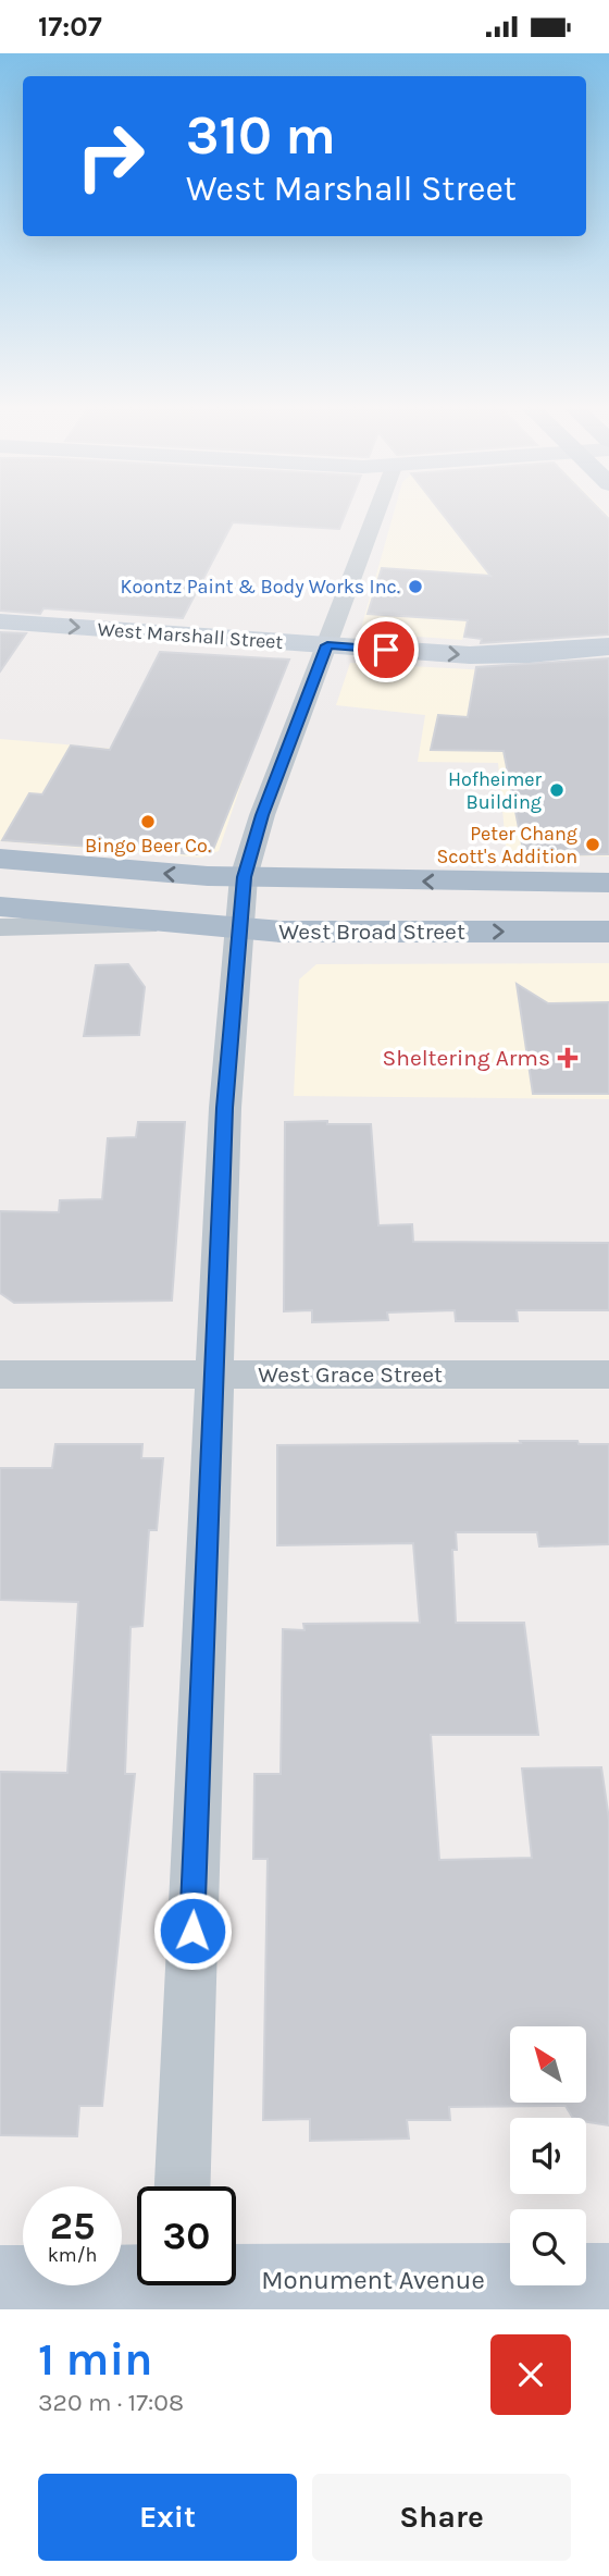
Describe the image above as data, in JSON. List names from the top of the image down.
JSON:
{
  "streets": {
    "main road": ["West Broad Street"],
    "street": ["West Marshall Street", "West Grace Street", "Monument Avenue"]
  },
  "one_way": ["West Marshall Street"],
  "places": {
    "other": [
      "Koontz Paint & Body Works Inc.",
      "Hofheimer Building",
      "Bingo Beer Co.",
      "Peter Chang Scott's Addition"
    ],
    "health": ["Sheltering Arms"]
  },
  "north": "top left",
  "page": {
    "status": "17:07",
    "turn": ["310 m", "West Marshall Street"],
    "speed": "25 km/h",
    "limit": "30",
    "heading": ["1 min", "320 m · 17:08"],
    "buttons": ["Exit", "Share"]
  }
}
